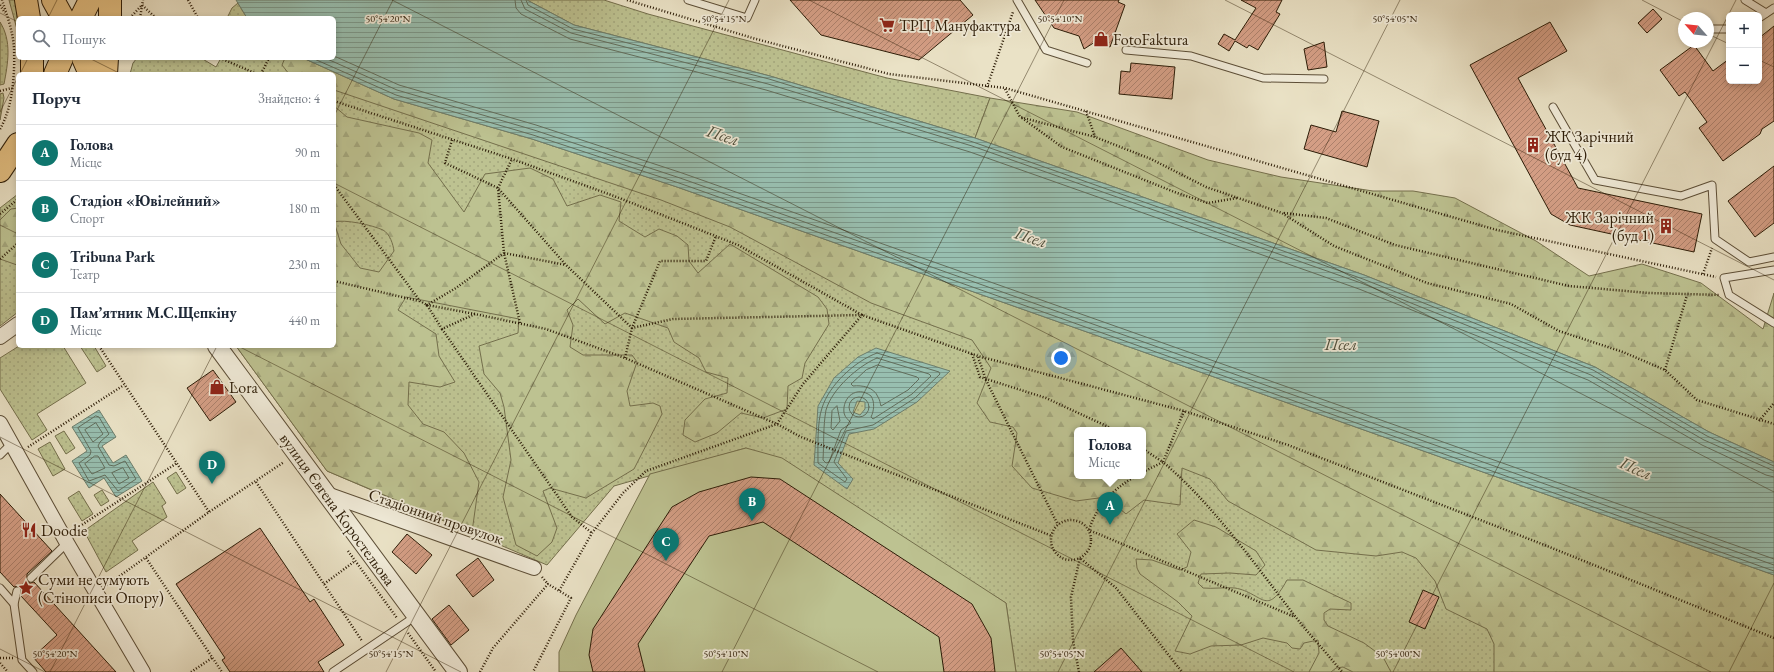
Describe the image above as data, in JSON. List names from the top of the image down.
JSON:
{
  "streets": {
    "street": ["вулиця Євгена Коростельова", "Стадіонний провулок"]
  },
  "crossings": [
    ["вулиця Євгена Коростельова", "Стадіонний провулок"]
  ],
  "water": ["Псел"],
  "places": {
    "supermarket": ["ТРЦ Мануфактура"],
    "shop": ["FotoFaktura", "Lora"],
    "building": ["ЖК Зарічний (буд 4)", "ЖК Зарічний (буд 1)"],
    "restaurant": ["Doodie"],
    "place": ["Суми не сумують (Стінописи Опору)"]
  },
  "north": "top left",
  "page": {
    "map_buttons": ["+", "−"],
    "search": "Пошук",
    "heading": ["Поруч", "Знайдено: 4"],
    "list": [
      {
        "mark": "A",
        "name": "Голова",
        "note": "Місце",
        "value": "90 m"
      },
      {
        "mark": "B",
        "name": "Стадіон «Ювілейний»",
        "note": "Спорт",
        "value": "180 m"
      },
      {
        "mark": "C",
        "name": "Tribuna Park",
        "note": "Театр",
        "value": "230 m"
      },
      {
        "mark": "D",
        "name": "Пам’ятник М.С.Щепкіну",
        "note": "Місце",
        "value": "440 m"
      }
    ],
    "popup": ["Голова", "Місце"],
    "pins": [
      "D",
      "B",
      "A",
      "C"
    ]
  },
  "coordinates": [
    "50°54'20\"N",
    "50°54'15\"N",
    "50°54'10\"N",
    "50°54'05\"N",
    "50°54'00\"N"
  ]
}
